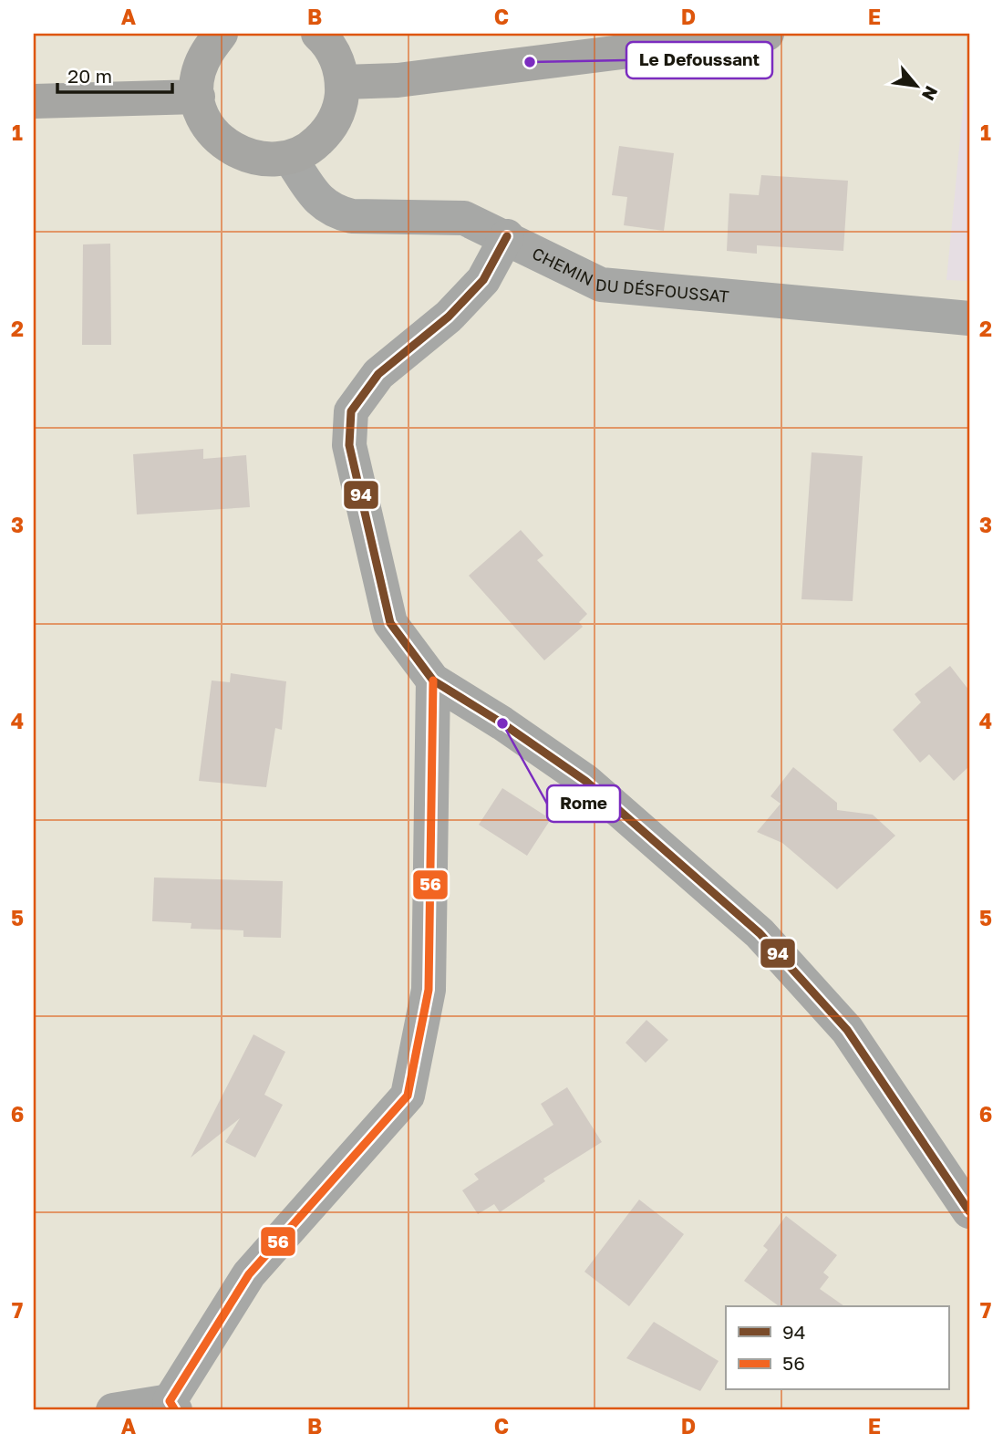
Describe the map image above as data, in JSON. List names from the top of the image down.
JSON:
{
  "streets": {
    "street": ["CHEMIN DU DÉSFOUSSAT"]
  },
  "places": ["Le Defoussant", "Rome"],
  "lines": ["transit line 94", "transit line 56"],
  "legend": ["94", "56"],
  "scale_bar": "20 m",
  "north": "bottom right",
  "grid": {
    "columns": [
      "A",
      "B",
      "C",
      "D",
      "E"
    ],
    "rows": [
      "1",
      "2",
      "3",
      "4",
      "5",
      "6",
      "7"
    ]
  }
}
